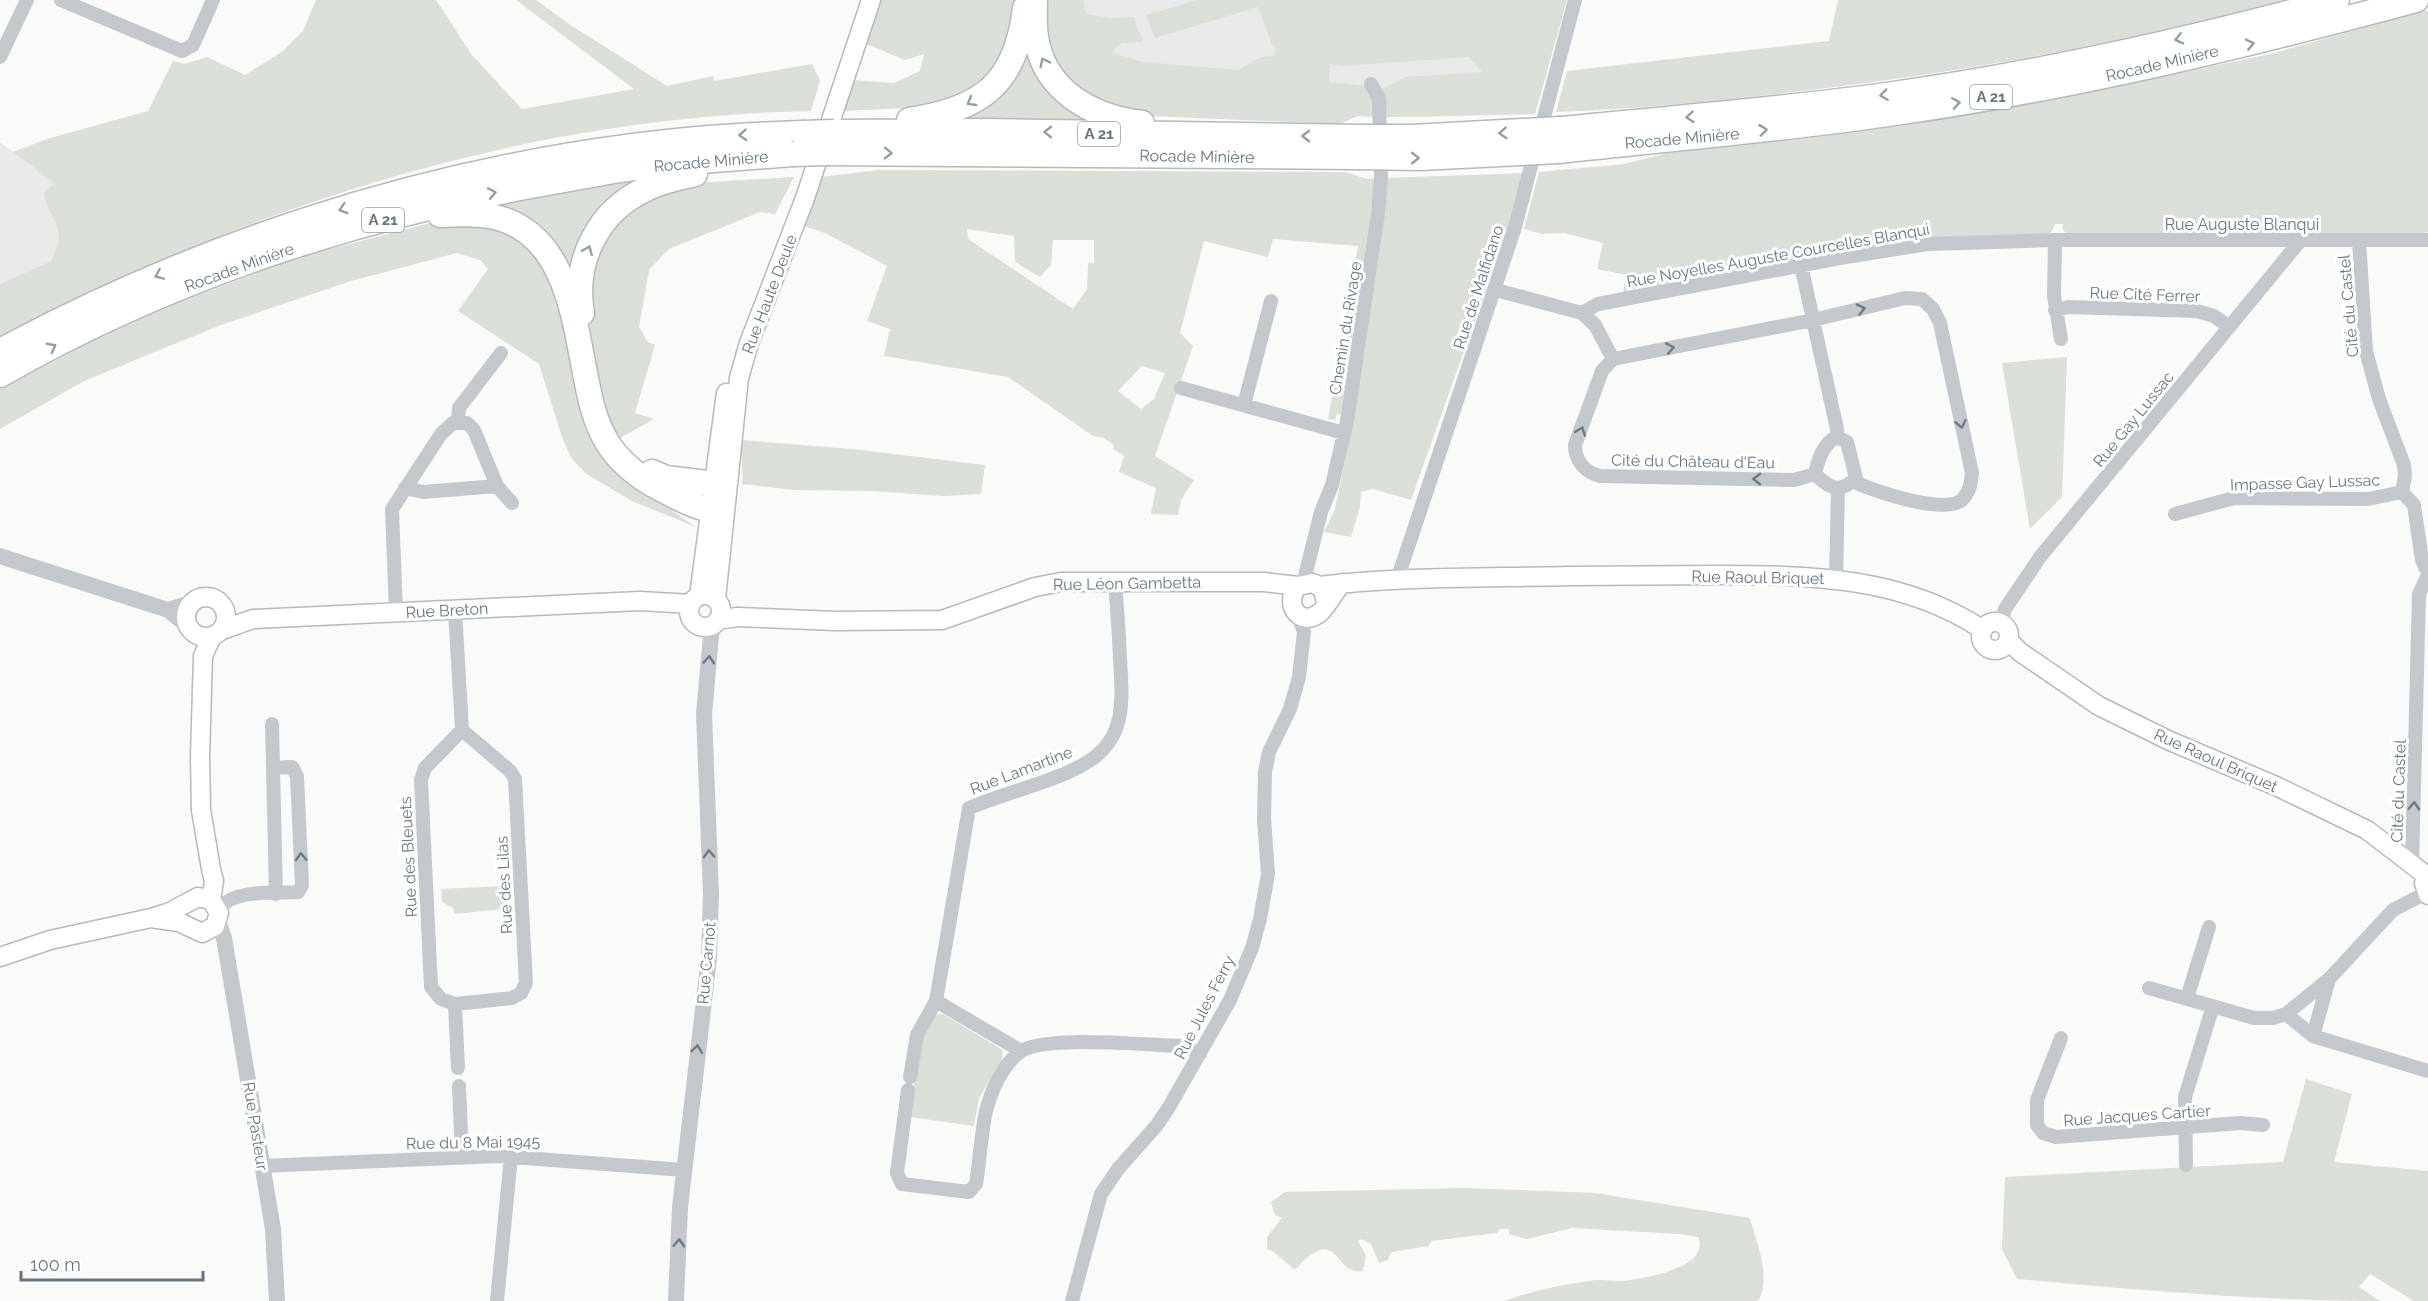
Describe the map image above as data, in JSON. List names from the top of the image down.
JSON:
{
  "streets": {
    "highway": ["Rocade Minière", "A 21"],
    "main road": [
      "Rue Haute Deule",
      "Rue Raoul Briquet",
      "Rue Léon Gambetta",
      "Rue Breton"
    ],
    "street": [
      "Rue Auguste Blanqui",
      "Rue Noyelles Auguste Courcelles Blanqui",
      "Rue de Malfidano",
      "Rue Cité Ferrer",
      "Cité du Castel",
      "Chemin du Rivage",
      "Rue Gay Lussac",
      "Cité du Château d'Eau",
      "Impasse Gay Lussac",
      "Rue Lamartine",
      "Rue des Bleuets",
      "Rue des Lilas",
      "Rue Carnot",
      "Rue Jules Ferry",
      "Rue Jacques Cartier",
      "Rue Pasteur",
      "Rue du 8 Mai 1945"
    ]
  },
  "crossings": [
    ["Rue Auguste Blanqui", "Rue Noyelles Auguste Courcelles Blanqui"],
    ["Rue Auguste Blanqui", "Cité du Castel"],
    ["Rue Auguste Blanqui", "Rue Gay Lussac"],
    ["Rue de Malfidano", "Rue Léon Gambetta"],
    ["Rue Haute Deule", "Rue Léon Gambetta"],
    ["Rue Haute Deule", "Rue Breton"],
    ["Rue Haute Deule", "Rue Carnot"],
    ["Rue Cité Ferrer", "Rue Gay Lussac"],
    ["Cité du Castel", "Impasse Gay Lussac"],
    ["Cité du Castel", "Rue Raoul Briquet"],
    ["Chemin du Rivage", "Rue Léon Gambetta"],
    ["Chemin du Rivage", "Rue Jules Ferry"],
    ["Rue Gay Lussac", "Rue Raoul Briquet"],
    ["Rue Raoul Briquet", "Rue Léon Gambetta"],
    ["Rue Léon Gambetta", "Rue Breton"],
    ["Rue Léon Gambetta", "Rue Lamartine"],
    ["Rue Léon Gambetta", "Rue Carnot"],
    ["Rue Léon Gambetta", "Rue Jules Ferry"],
    ["Rue Breton", "Rue Carnot"],
    ["Rue des Bleuets", "Rue des Lilas"],
    ["Rue Carnot", "Rue du 8 Mai 1945"],
    ["Rue Pasteur", "Rue du 8 Mai 1945"]
  ],
  "one_way": ["Rue Carnot"],
  "scale_bar": "100 m"
}
